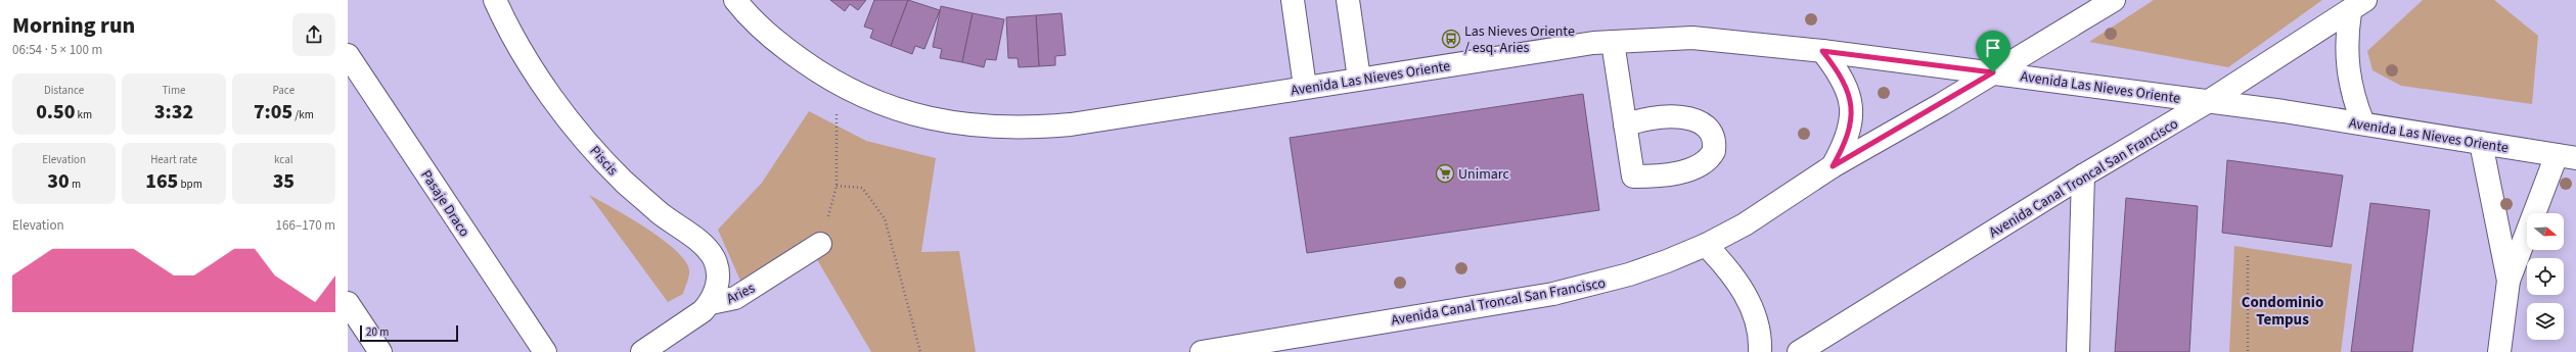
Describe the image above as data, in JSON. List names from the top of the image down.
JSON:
{
  "streets": {
    "street": [
      "Avenida Las Nieves Oriente",
      "Piscis",
      "Avenida Canal Troncal San Francisco",
      "Pasaje Draco",
      "Aries"
    ]
  },
  "crossings": [
    ["Avenida Las Nieves Oriente", "Avenida Canal Troncal San Francisco"],
    ["Piscis", "Aries"]
  ],
  "districts": ["Condominio Tempus"],
  "places": {
    "bus stop": ["Las Nieves Oriente / esq. Aries"],
    "supermarket": ["Unimarc"]
  },
  "scale_bar": "20 m",
  "north": "right",
  "page": {
    "heading": ["Morning run", "06:54 · 5 × 100 m"],
    "stats": [
      ["Distance", "0.50 km"],
      ["Time", "3:32"],
      ["Pace", "7:05 /km"],
      ["Elevation", "30 m"],
      ["Heart rate", "165 bpm"],
      ["kcal", "35"]
    ],
    "chart": ["Elevation", "166–170 m"],
    "scale": "20 m"
  }
}
